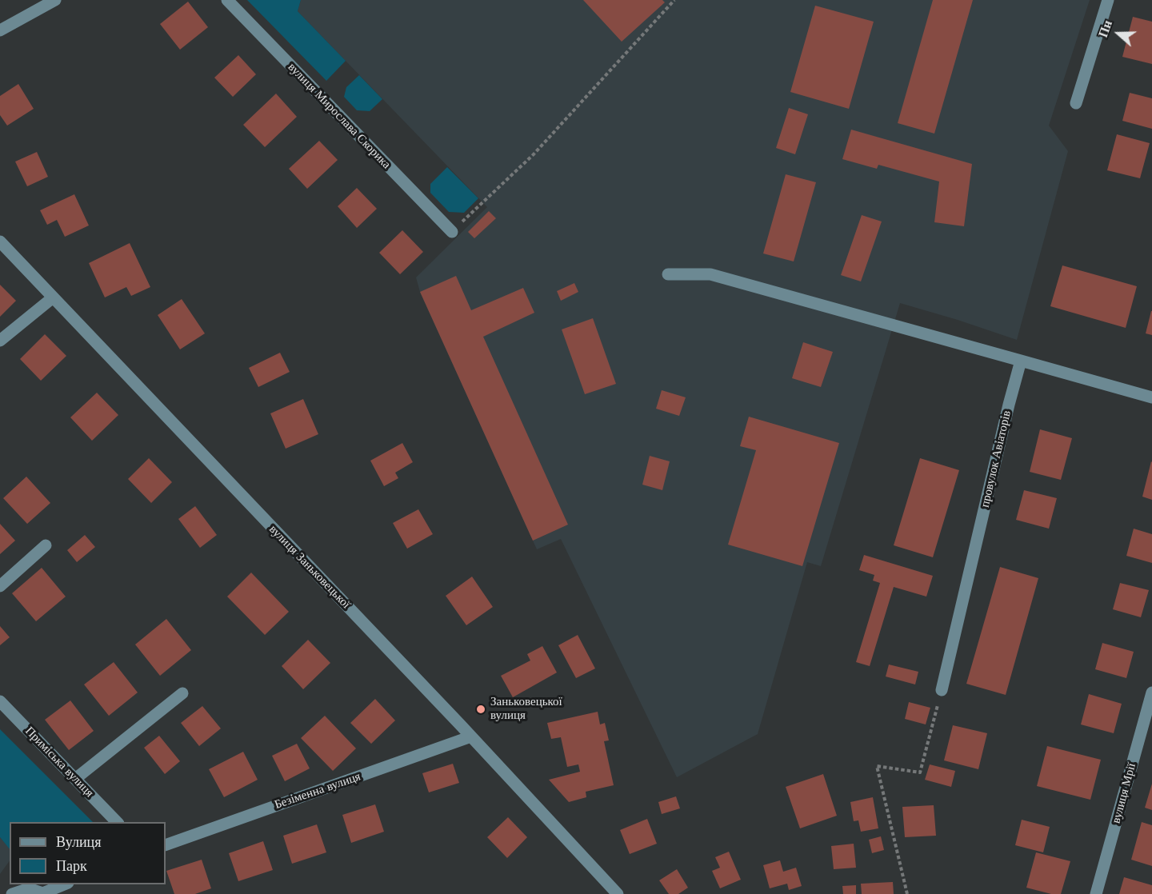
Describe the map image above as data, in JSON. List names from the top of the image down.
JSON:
{
  "streets": {
    "street": [
      "вулиця Мирослава Скорика",
      "провулок Авіаторів",
      "вулиця Заньковецької",
      "Приміська вулиця",
      "Безіменна вулиця",
      "вулиця Мрії"
    ]
  },
  "crossings": [
    ["вулиця Заньковецької", "Безіменна вулиця"]
  ],
  "places": ["Заньковецької вулиця"],
  "legend": ["Вулиця", "Парк"],
  "north": "left"
}
